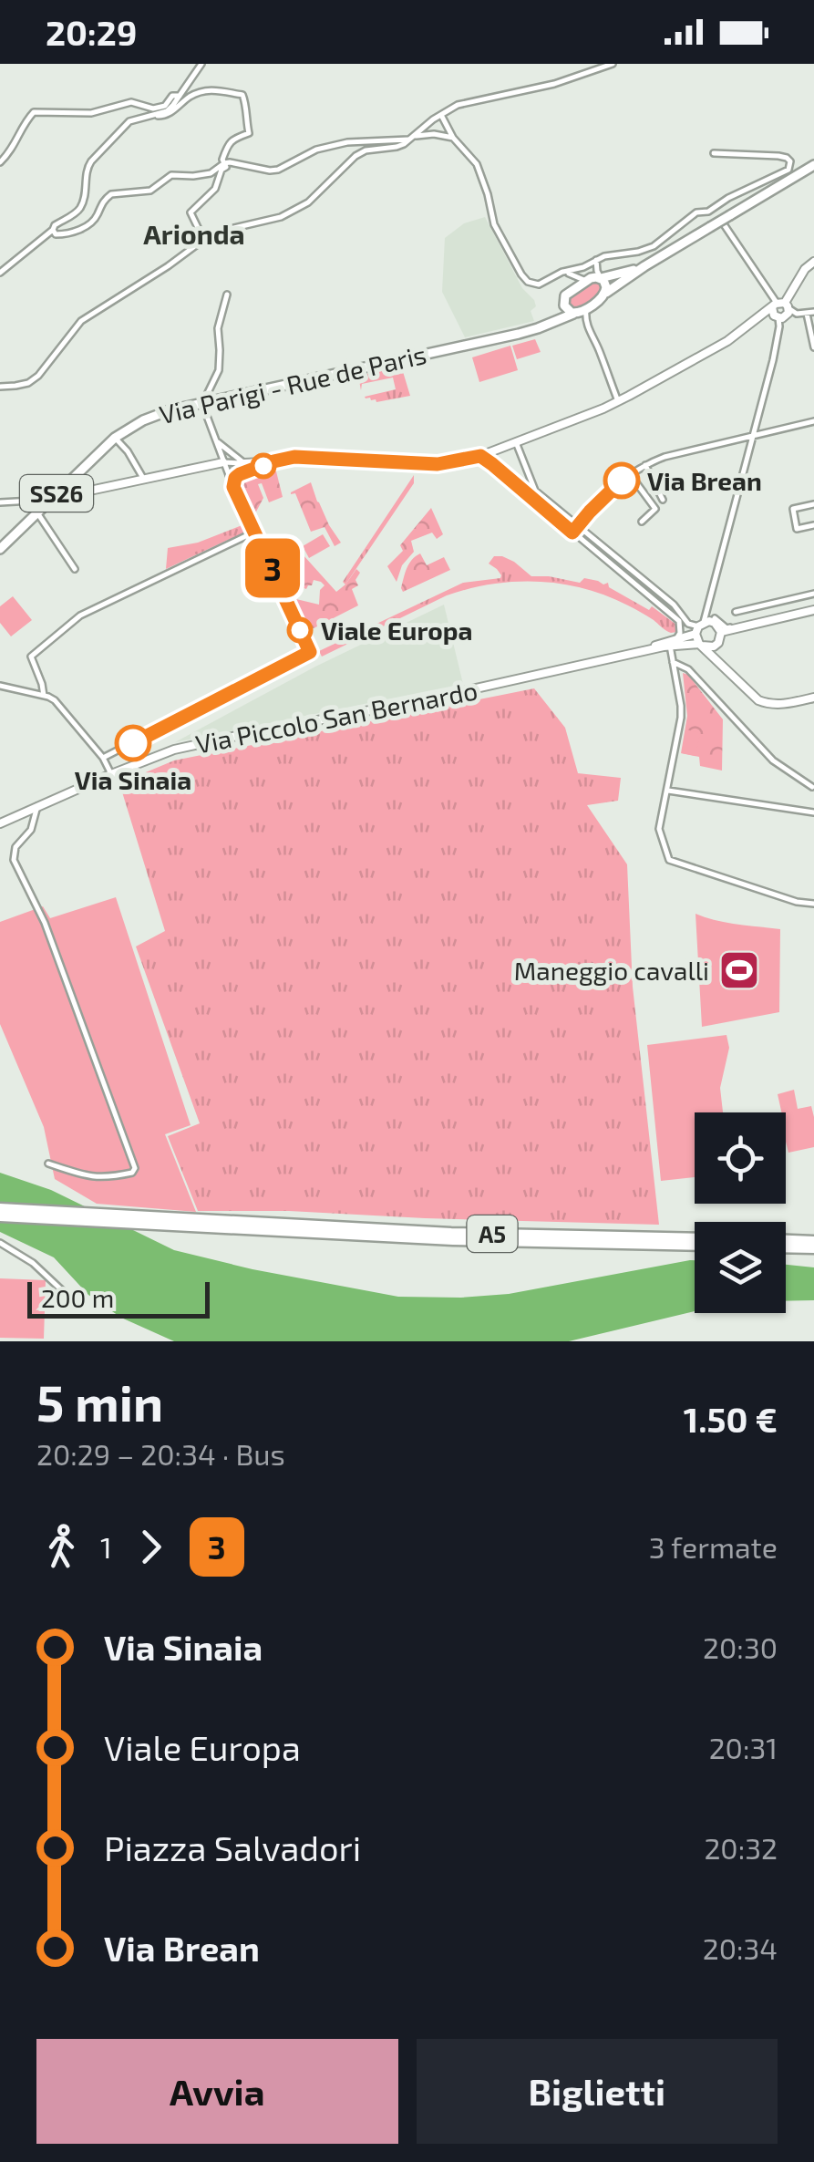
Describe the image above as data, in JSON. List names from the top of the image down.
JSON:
{
  "streets": {
    "highway": ["A5"],
    "main road": ["Via Parigi - Rue de Paris", "SS26"],
    "street": ["Via Piccolo San Bernardo"]
  },
  "districts": ["Arionda"],
  "places": {
    "other": ["Via Brean", "Viale Europa", "Via Sinaia"],
    "sports": ["Maneggio cavalli"]
  },
  "lines": ["bus line 3"],
  "scale_bar": "200 m",
  "page": {
    "status": "20:29",
    "on_map": "3",
    "scale": "200 m",
    "heading": ["5 min", "20:29 – 20:34 · Bus", "1.50 €"],
    "legs": ["1", "3", "3 fermate"],
    "list": [
      {
        "name": "Via Sinaia",
        "value": "20:30"
      },
      {
        "name": "Viale Europa",
        "value": "20:31"
      },
      {
        "name": "Piazza Salvadori",
        "value": "20:32"
      },
      {
        "name": "Via Brean",
        "value": "20:34"
      }
    ],
    "buttons": ["Avvia", "Biglietti"]
  }
}
